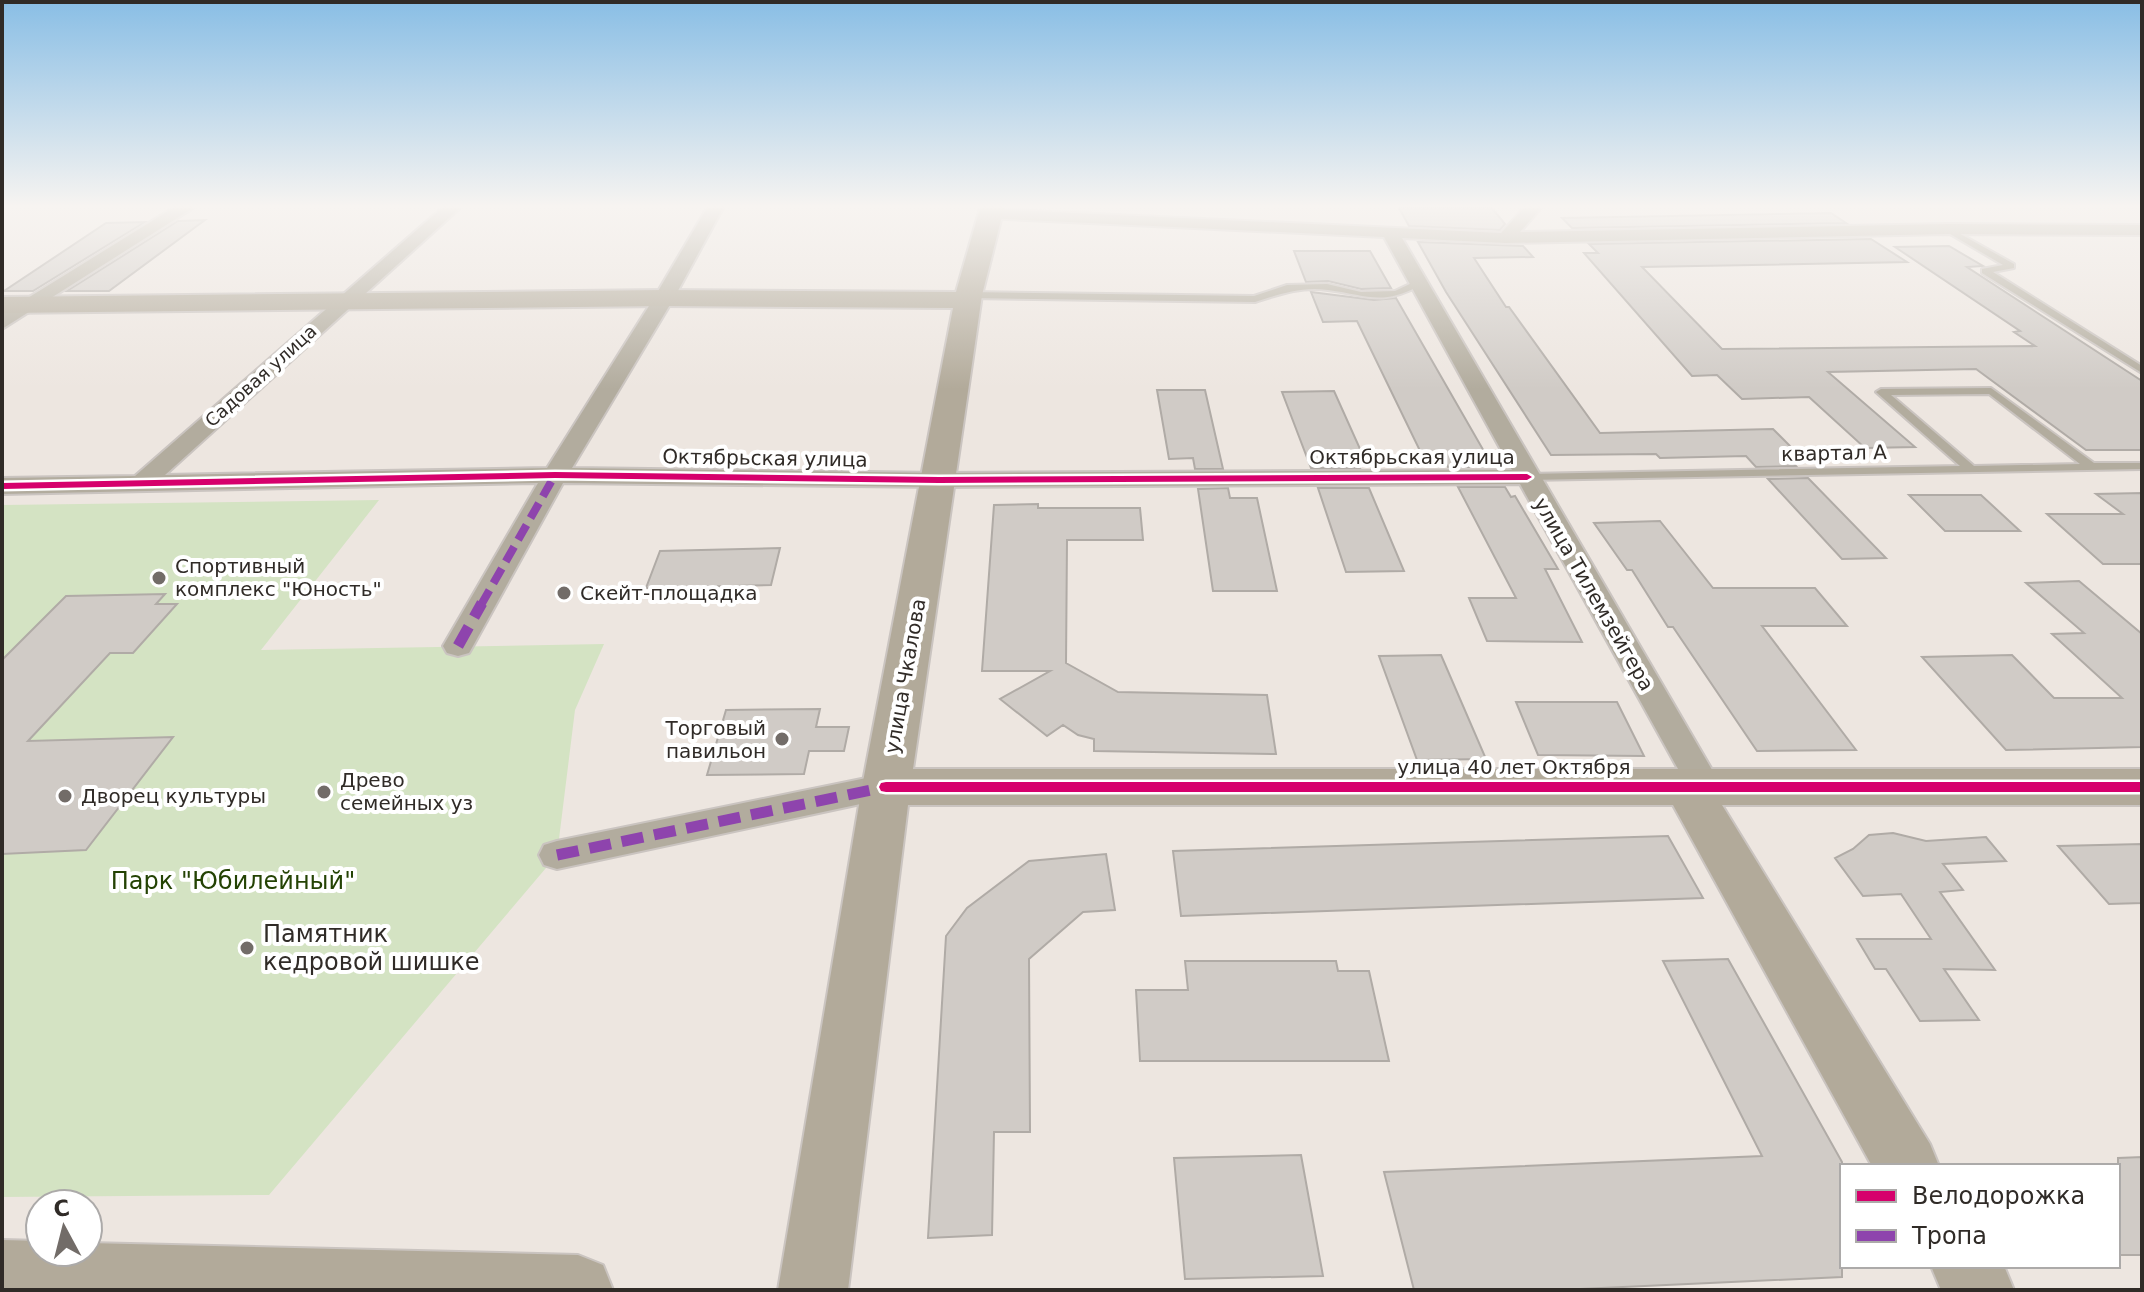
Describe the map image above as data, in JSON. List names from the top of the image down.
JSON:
{
  "streets": {
    "street": [
      "Садовая улица",
      "Октябрьская улица",
      "улица Тилемзейгера",
      "улица Чкалова",
      "улица 40 лет Октября"
    ],
    "lane": ["квартал А"]
  },
  "crossings": [
    ["Садовая улица", "Октябрьская улица"],
    ["квартал А", "Октябрьская улица"],
    ["квартал А", "улица Тилемзейгера"],
    ["Октябрьская улица", "улица Тилемзейгера"],
    ["Октябрьская улица", "улица Чкалова"],
    ["улица Тилемзейгера", "улица 40 лет Октября"],
    ["улица Чкалова", "улица 40 лет Октября"]
  ],
  "parks": ["Парк \"Юбилейный\""],
  "places": [
    "Спортивный комплекс \"Юность\"",
    "Скейт-площадка",
    "Торговый павильон",
    "Древо семейных уз",
    "Дворец культуры",
    "Памятник кедровой шишке"
  ],
  "legend": ["Велодорожка", "Тропа"],
  "north": "top"
}
